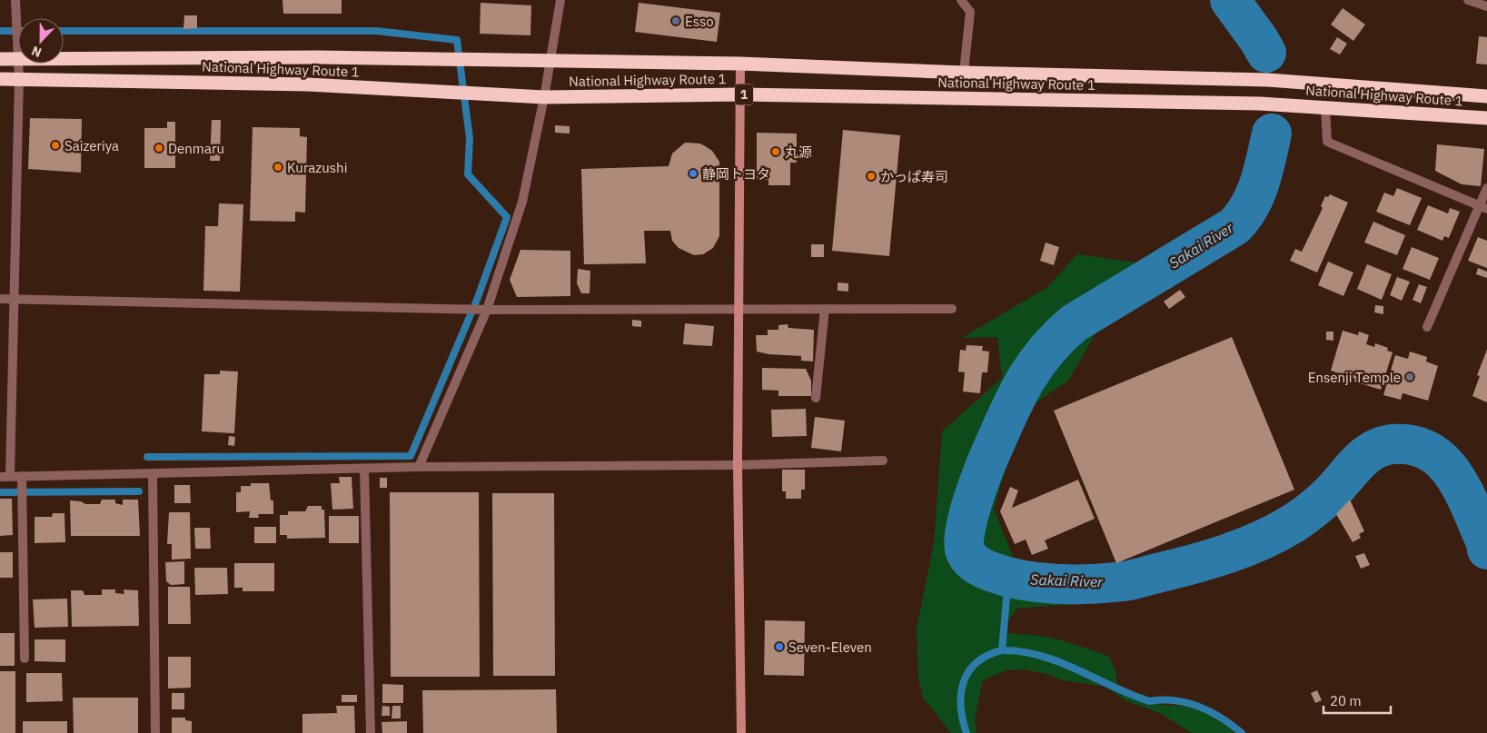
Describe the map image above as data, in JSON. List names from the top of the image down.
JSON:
{
  "streets": {
    "highway": ["National Highway Route 1", "1"]
  },
  "water": ["Sakai River"],
  "places": [
    "Esso",
    "Saizeriya",
    "Denmaru",
    "丸源",
    "Kurazushi",
    "静岡トヨタ",
    "かっぱ寿司",
    "Ensenji Temple",
    "Seven-Eleven"
  ],
  "scale_bar": "20 m",
  "north": "bottom"
}
